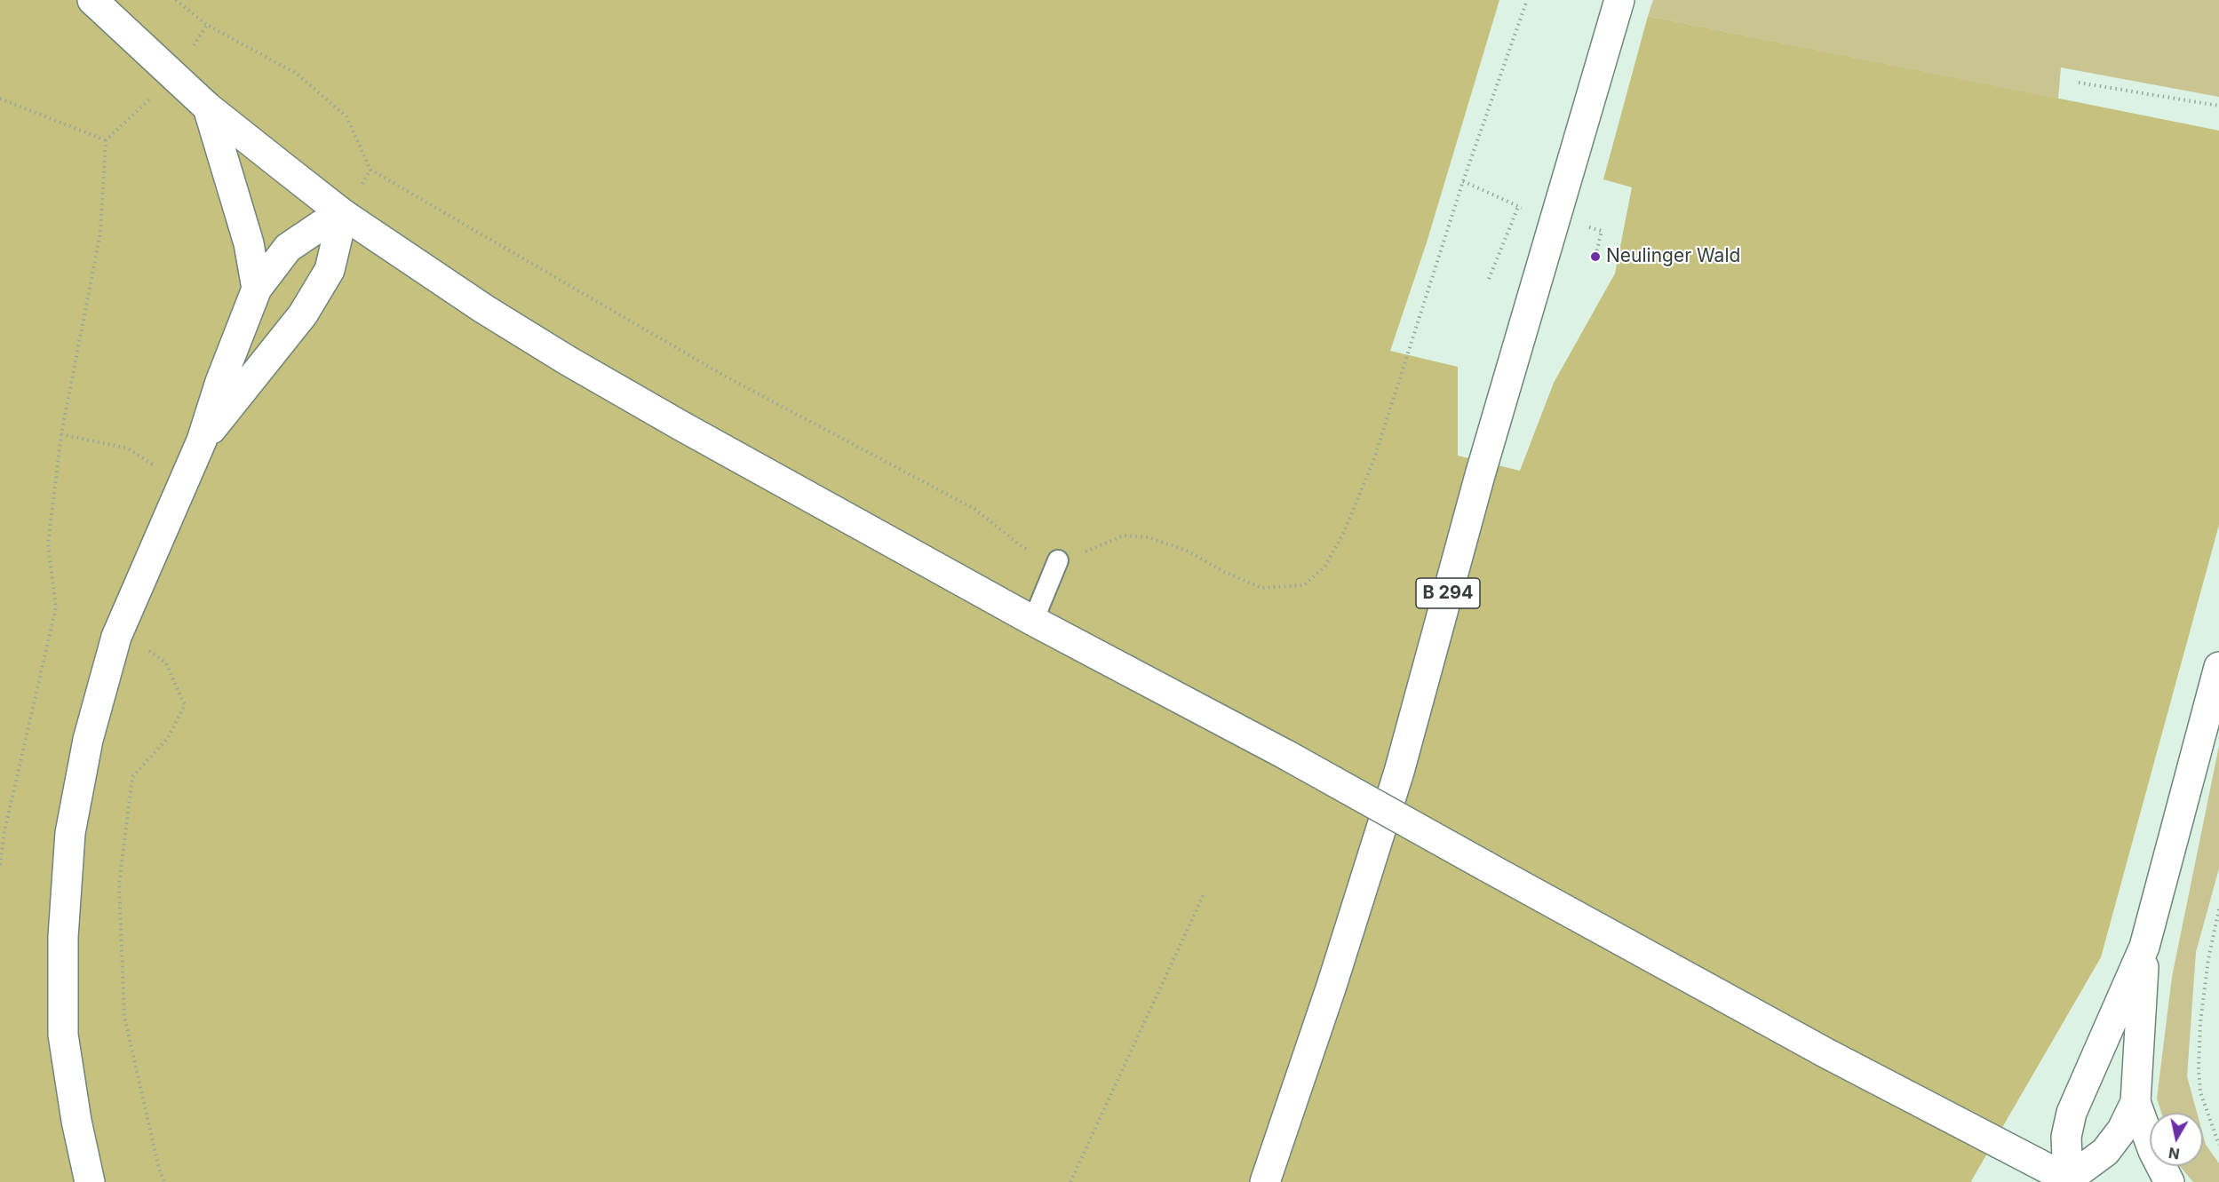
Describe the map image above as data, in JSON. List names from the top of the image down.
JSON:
{
  "streets": {
    "main road": ["B 294"]
  },
  "places": ["Neulinger Wald"],
  "north": "bottom"
}
